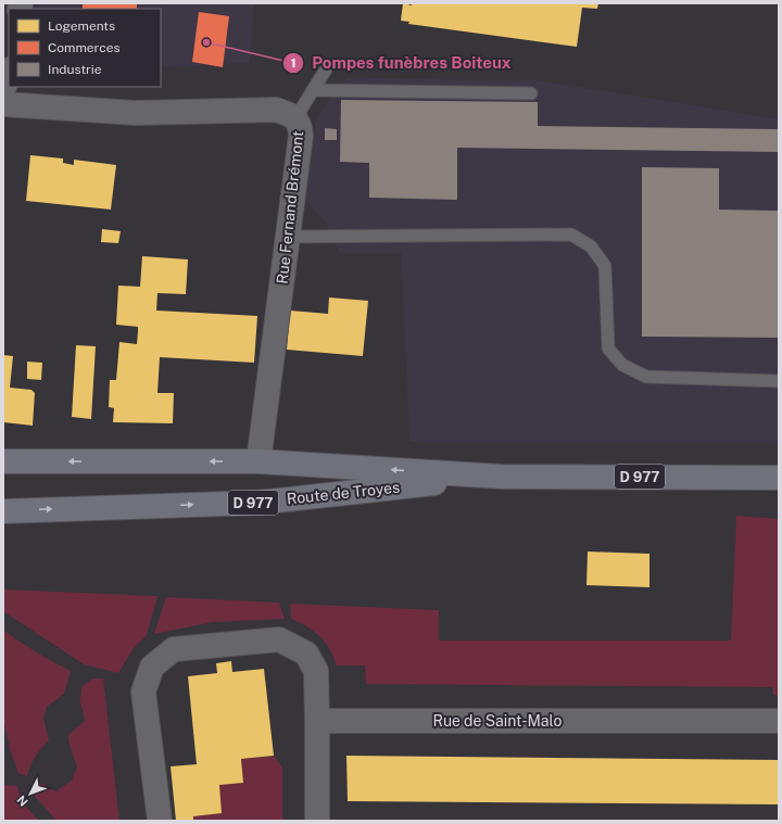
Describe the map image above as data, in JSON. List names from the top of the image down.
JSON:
{
  "streets": {
    "main road": ["D 977", "Route de Troyes"],
    "street": ["Rue Fernand Brémont", "Rue de Saint-Malo"]
  },
  "crossings": [
    ["Rue Fernand Brémont", "Route de Troyes"]
  ],
  "places": ["Pompes funèbres Boiteux"],
  "legend": ["Logements", "Commerces", "Industrie"],
  "north": "bottom left"
}
